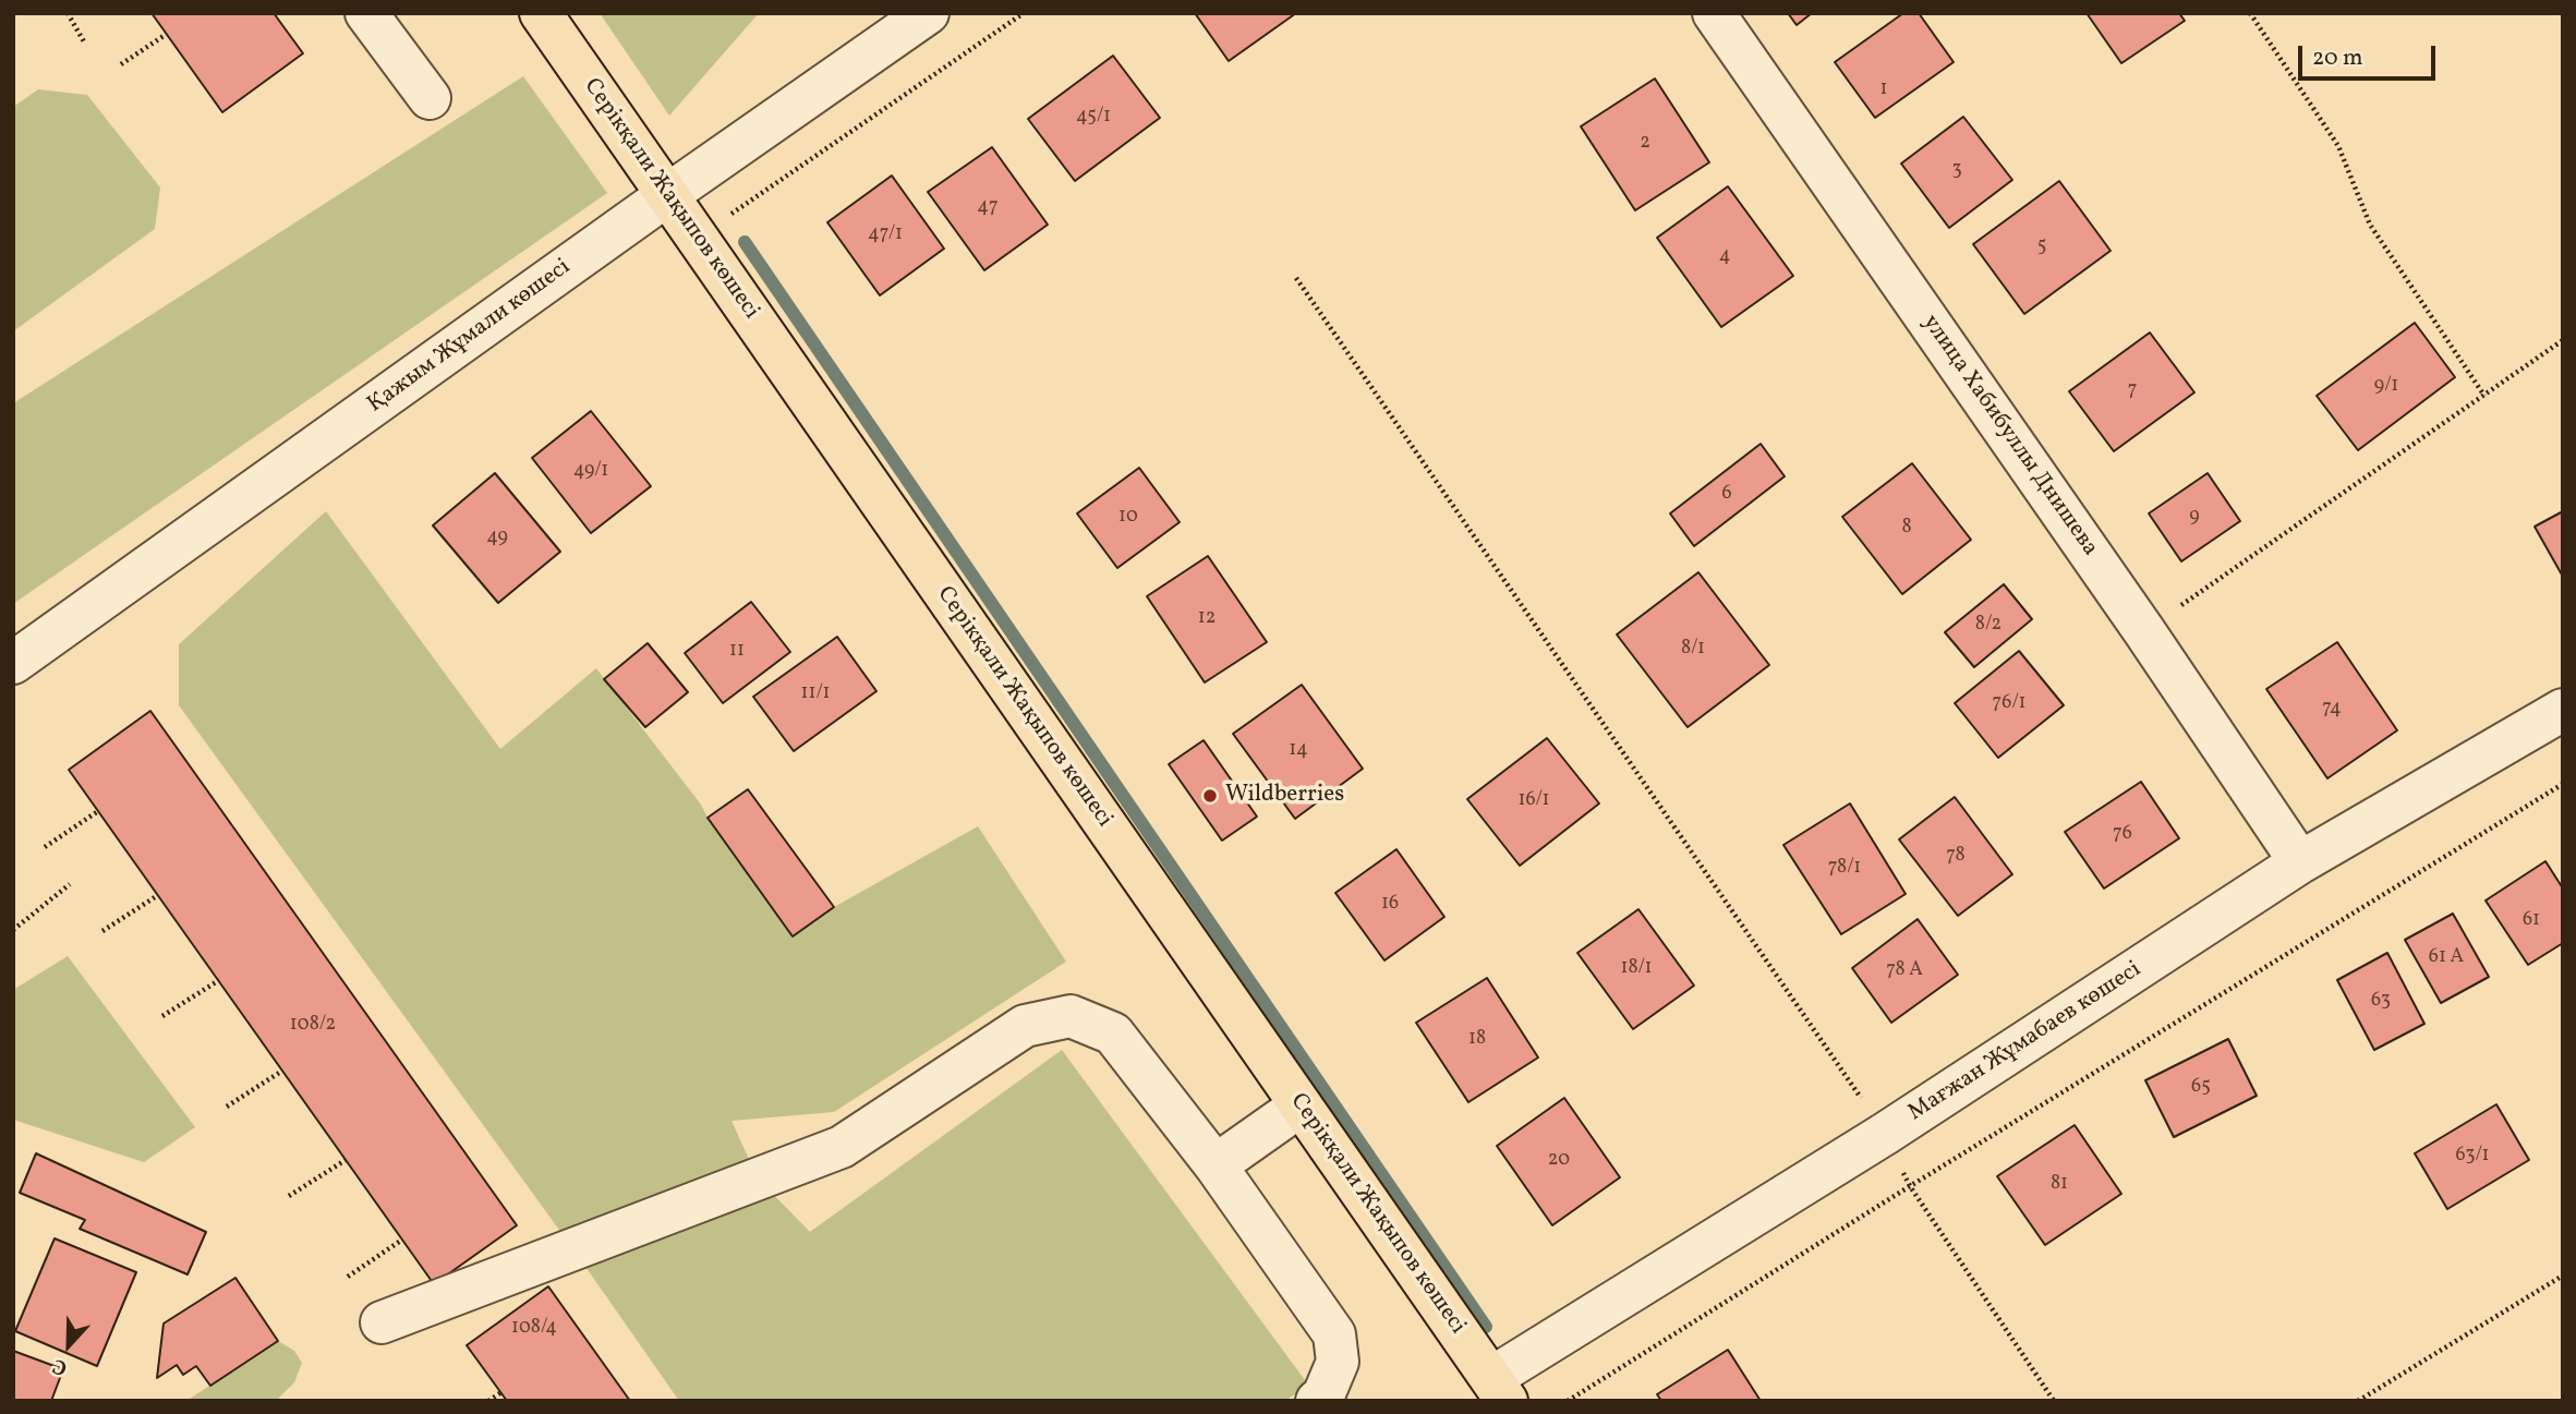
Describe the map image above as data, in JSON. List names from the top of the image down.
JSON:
{
  "streets": {
    "main road": ["Серікқали Жақыпов көшесі"],
    "street": ["Қажым Жұмали көшесі", "улица Хабибуллы Днишева", "Мағжан Жұмабаев көшесі"]
  },
  "crossings": [
    ["Серікқали Жақыпов көшесі", "Қажым Жұмали көшесі"],
    ["Серікқали Жақыпов көшесі", "Мағжан Жұмабаев көшесі"],
    ["улица Хабибуллы Днишева", "Мағжан Жұмабаев көшесі"]
  ],
  "places": ["Wildberries"],
  "house_numbers": [
    "1",
    "45/1",
    "2",
    "3",
    "47",
    "47/1",
    "5",
    "4",
    "9/1",
    "7",
    "49/1",
    "6",
    "10",
    "9",
    "8",
    "49",
    "12",
    "8/2",
    "8/1",
    "11",
    "11/1",
    "76/1",
    "74",
    "14",
    "16/1",
    "76",
    "78",
    "78/1",
    "16",
    "61",
    "61 А",
    "18/1",
    "78 А",
    "63",
    "108/2",
    "18",
    "65",
    "63/1",
    "20",
    "81",
    "108/4"
  ],
  "scale_bar": "20 m",
  "north": "bottom"
}
